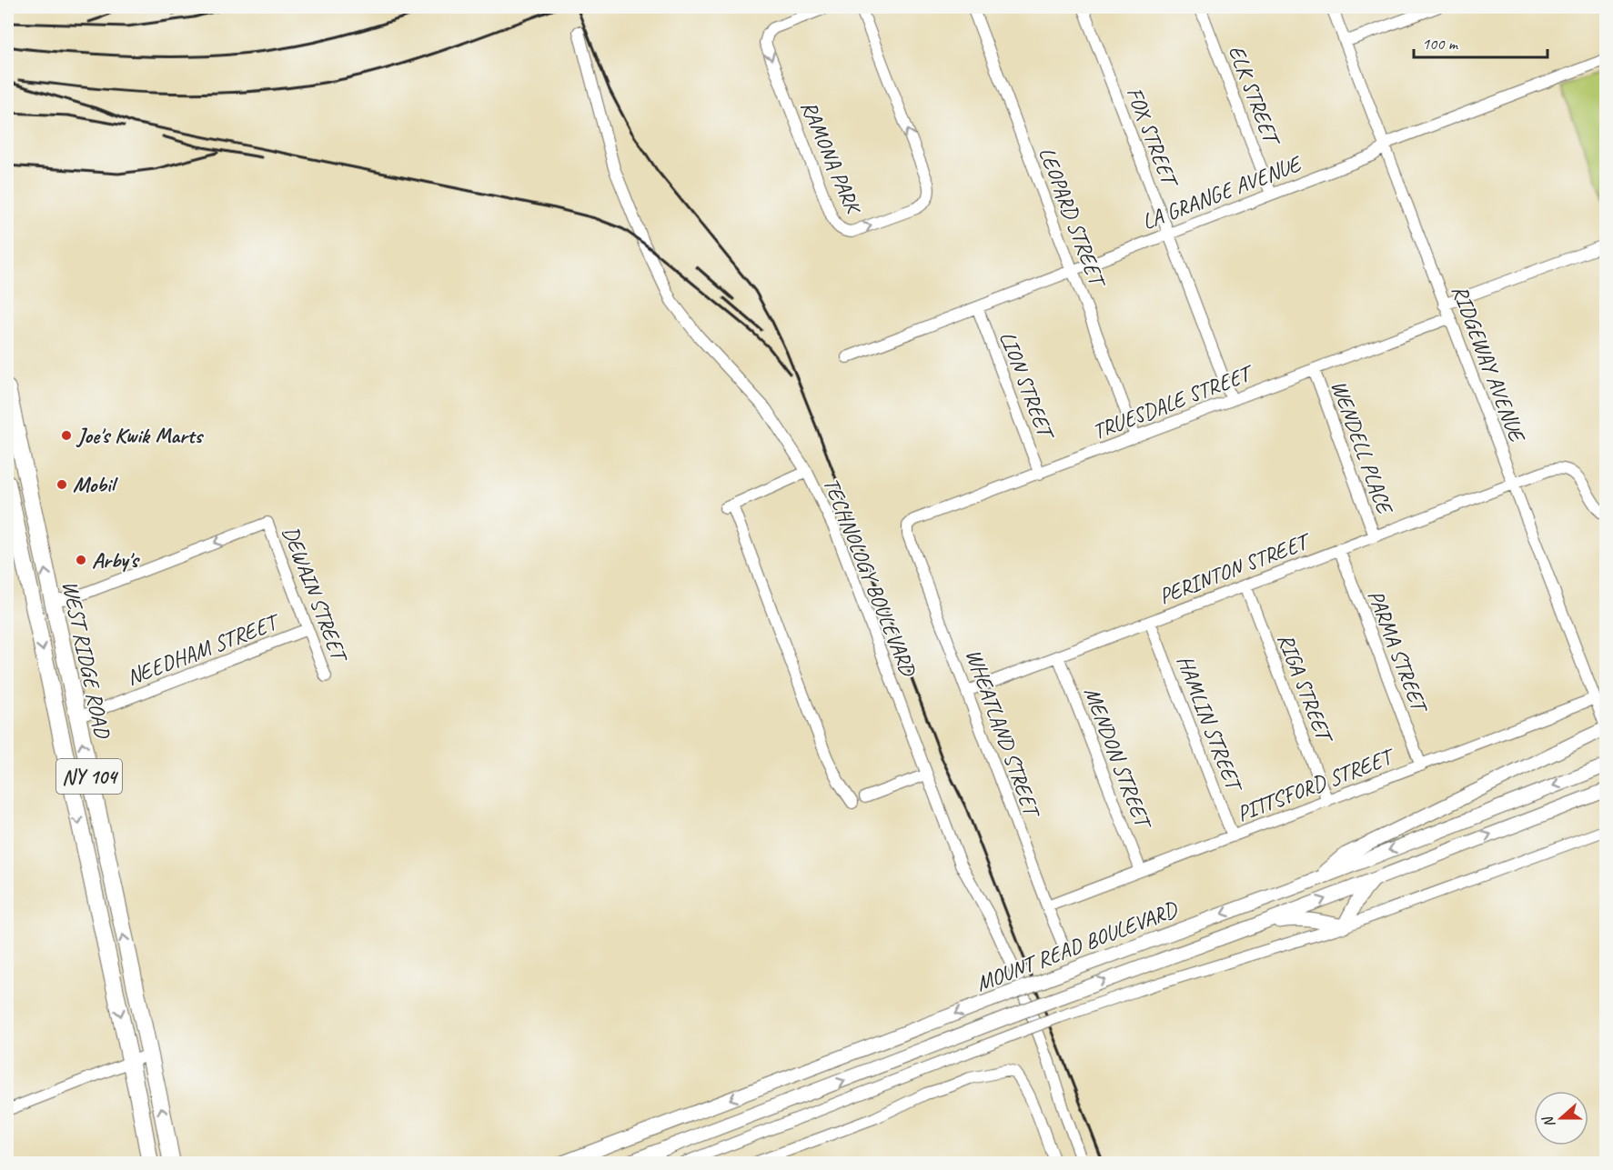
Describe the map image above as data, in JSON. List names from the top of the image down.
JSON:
{
  "streets": {
    "highway": ["WEST RIDGE ROAD", "NY 104"],
    "main road": ["MOUNT READ BOULEVARD"],
    "street": [
      "ELK STREET",
      "FOX STREET",
      "RAMONA PARK",
      "LA GRANGE AVENUE",
      "LEOPARD STREET",
      "RIDGEWAY AVENUE",
      "LION STREET",
      "TRUESDALE STREET",
      "WENDELL PLACE",
      "PERINTON STREET",
      "TECHNOLOGY BOULEVARD",
      "DEWAIN STREET",
      "NEEDHAM STREET",
      "PARMA STREET",
      "RIGA STREET",
      "HAMLIN STREET",
      "WHEATLAND STREET",
      "MENDON STREET",
      "PITTSFORD STREET"
    ]
  },
  "crossings": [
    ["ELK STREET", "LA GRANGE AVENUE"],
    ["FOX STREET", "LA GRANGE AVENUE"],
    ["FOX STREET", "TRUESDALE STREET"],
    ["LA GRANGE AVENUE", "LEOPARD STREET"],
    ["LA GRANGE AVENUE", "RIDGEWAY AVENUE"],
    ["LA GRANGE AVENUE", "LION STREET"],
    ["LEOPARD STREET", "TRUESDALE STREET"],
    ["RIDGEWAY AVENUE", "TRUESDALE STREET"],
    ["RIDGEWAY AVENUE", "PERINTON STREET"],
    ["RIDGEWAY AVENUE", "PITTSFORD STREET"],
    ["LION STREET", "TRUESDALE STREET"],
    ["TRUESDALE STREET", "WENDELL PLACE"],
    ["TRUESDALE STREET", "WHEATLAND STREET"],
    ["WENDELL PLACE", "PERINTON STREET"],
    ["PERINTON STREET", "PARMA STREET"],
    ["PERINTON STREET", "RIGA STREET"],
    ["PERINTON STREET", "HAMLIN STREET"],
    ["PERINTON STREET", "WHEATLAND STREET"],
    ["PERINTON STREET", "MENDON STREET"],
    ["DEWAIN STREET", "NEEDHAM STREET"],
    ["DEWAIN STREET", "WEST RIDGE ROAD"],
    ["NEEDHAM STREET", "WEST RIDGE ROAD"],
    ["PARMA STREET", "PITTSFORD STREET"],
    ["RIGA STREET", "PITTSFORD STREET"],
    ["HAMLIN STREET", "PITTSFORD STREET"],
    ["WHEATLAND STREET", "PITTSFORD STREET"],
    ["MENDON STREET", "PITTSFORD STREET"]
  ],
  "places": ["Joe's Kwik Marts", "Mobil", "Arby's"],
  "scale_bar": "100 m",
  "north": "left"
}
